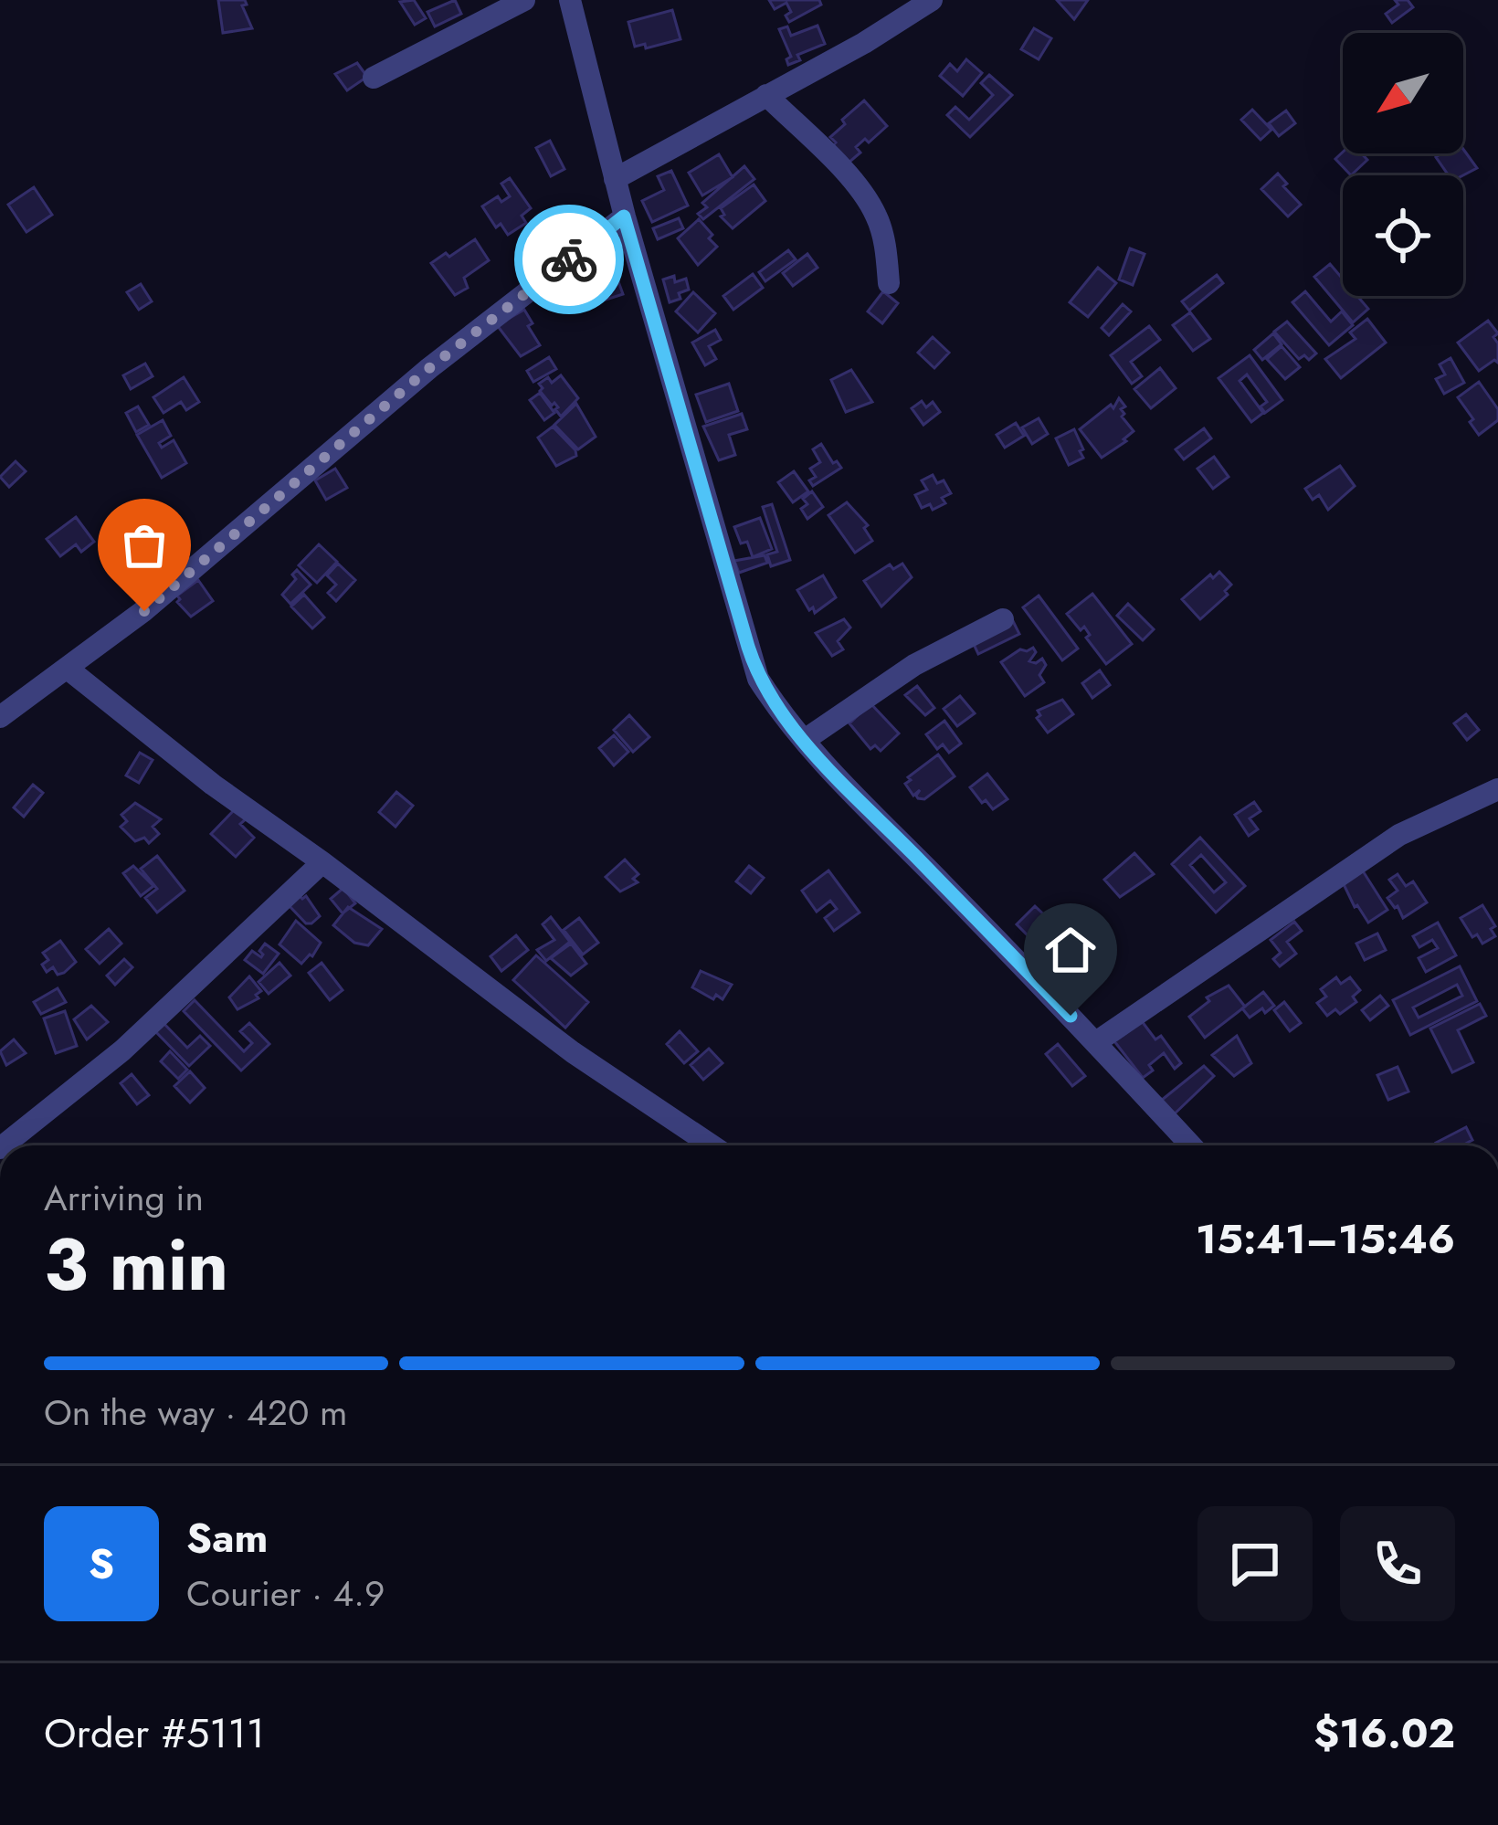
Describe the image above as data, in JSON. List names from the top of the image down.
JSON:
{
  "north": "bottom left",
  "page": {
    "heading": ["3 min", "Arriving in", "15:41–15:46"],
    "panel": [
      "Sam",
      "Courier · 4.9",
      "Order #5111",
      "$16.02"
    ],
    "bar": "On the way · 420 m",
    "round": "S"
  }
}
